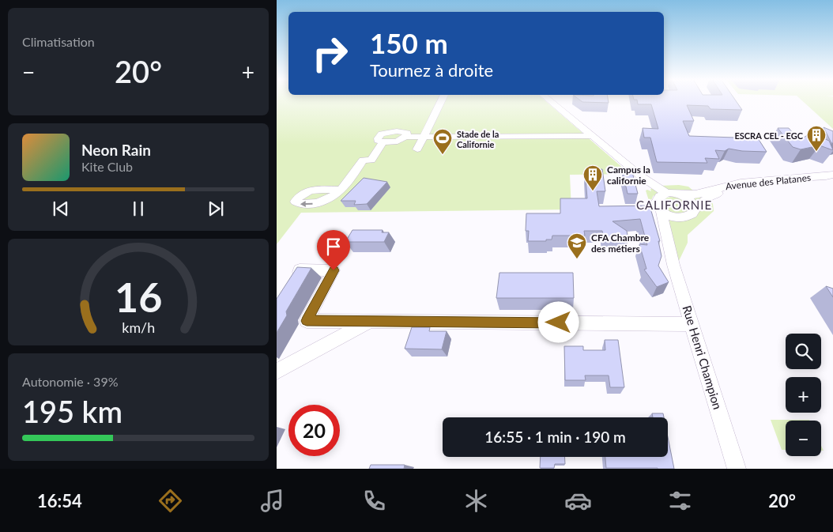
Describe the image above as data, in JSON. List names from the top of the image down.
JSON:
{
  "streets": {
    "street": ["Avenue des Platanes", "Rue Henri Champion"]
  },
  "crossings": [
    ["Avenue des Platanes", "Rue Henri Champion"]
  ],
  "districts": ["CALIFORNIE"],
  "places": {
    "building": ["ESCRA CEL - EGC", "Campus la californie"],
    "sports": ["Stade de la Californie"],
    "school or university": ["CFA Chambre des métiers"]
  },
  "page": {
    "tile": [
      "Climatisation",
      ["Autonomie · 39%", "195 km"]
    ],
    "turn": ["150 m", "Tournez à droite"],
    "heat": ["−", "20°", "+"],
    "song": ["Neon Rain", "Kite Club"],
    "map_buttons": ["+", "−"],
    "limit": "20",
    "trip": "16:55 · 1 min · 190 m",
    "tabs": ["16:54", "20°"],
    "gauge": ["16", "km/h"]
  }
}
